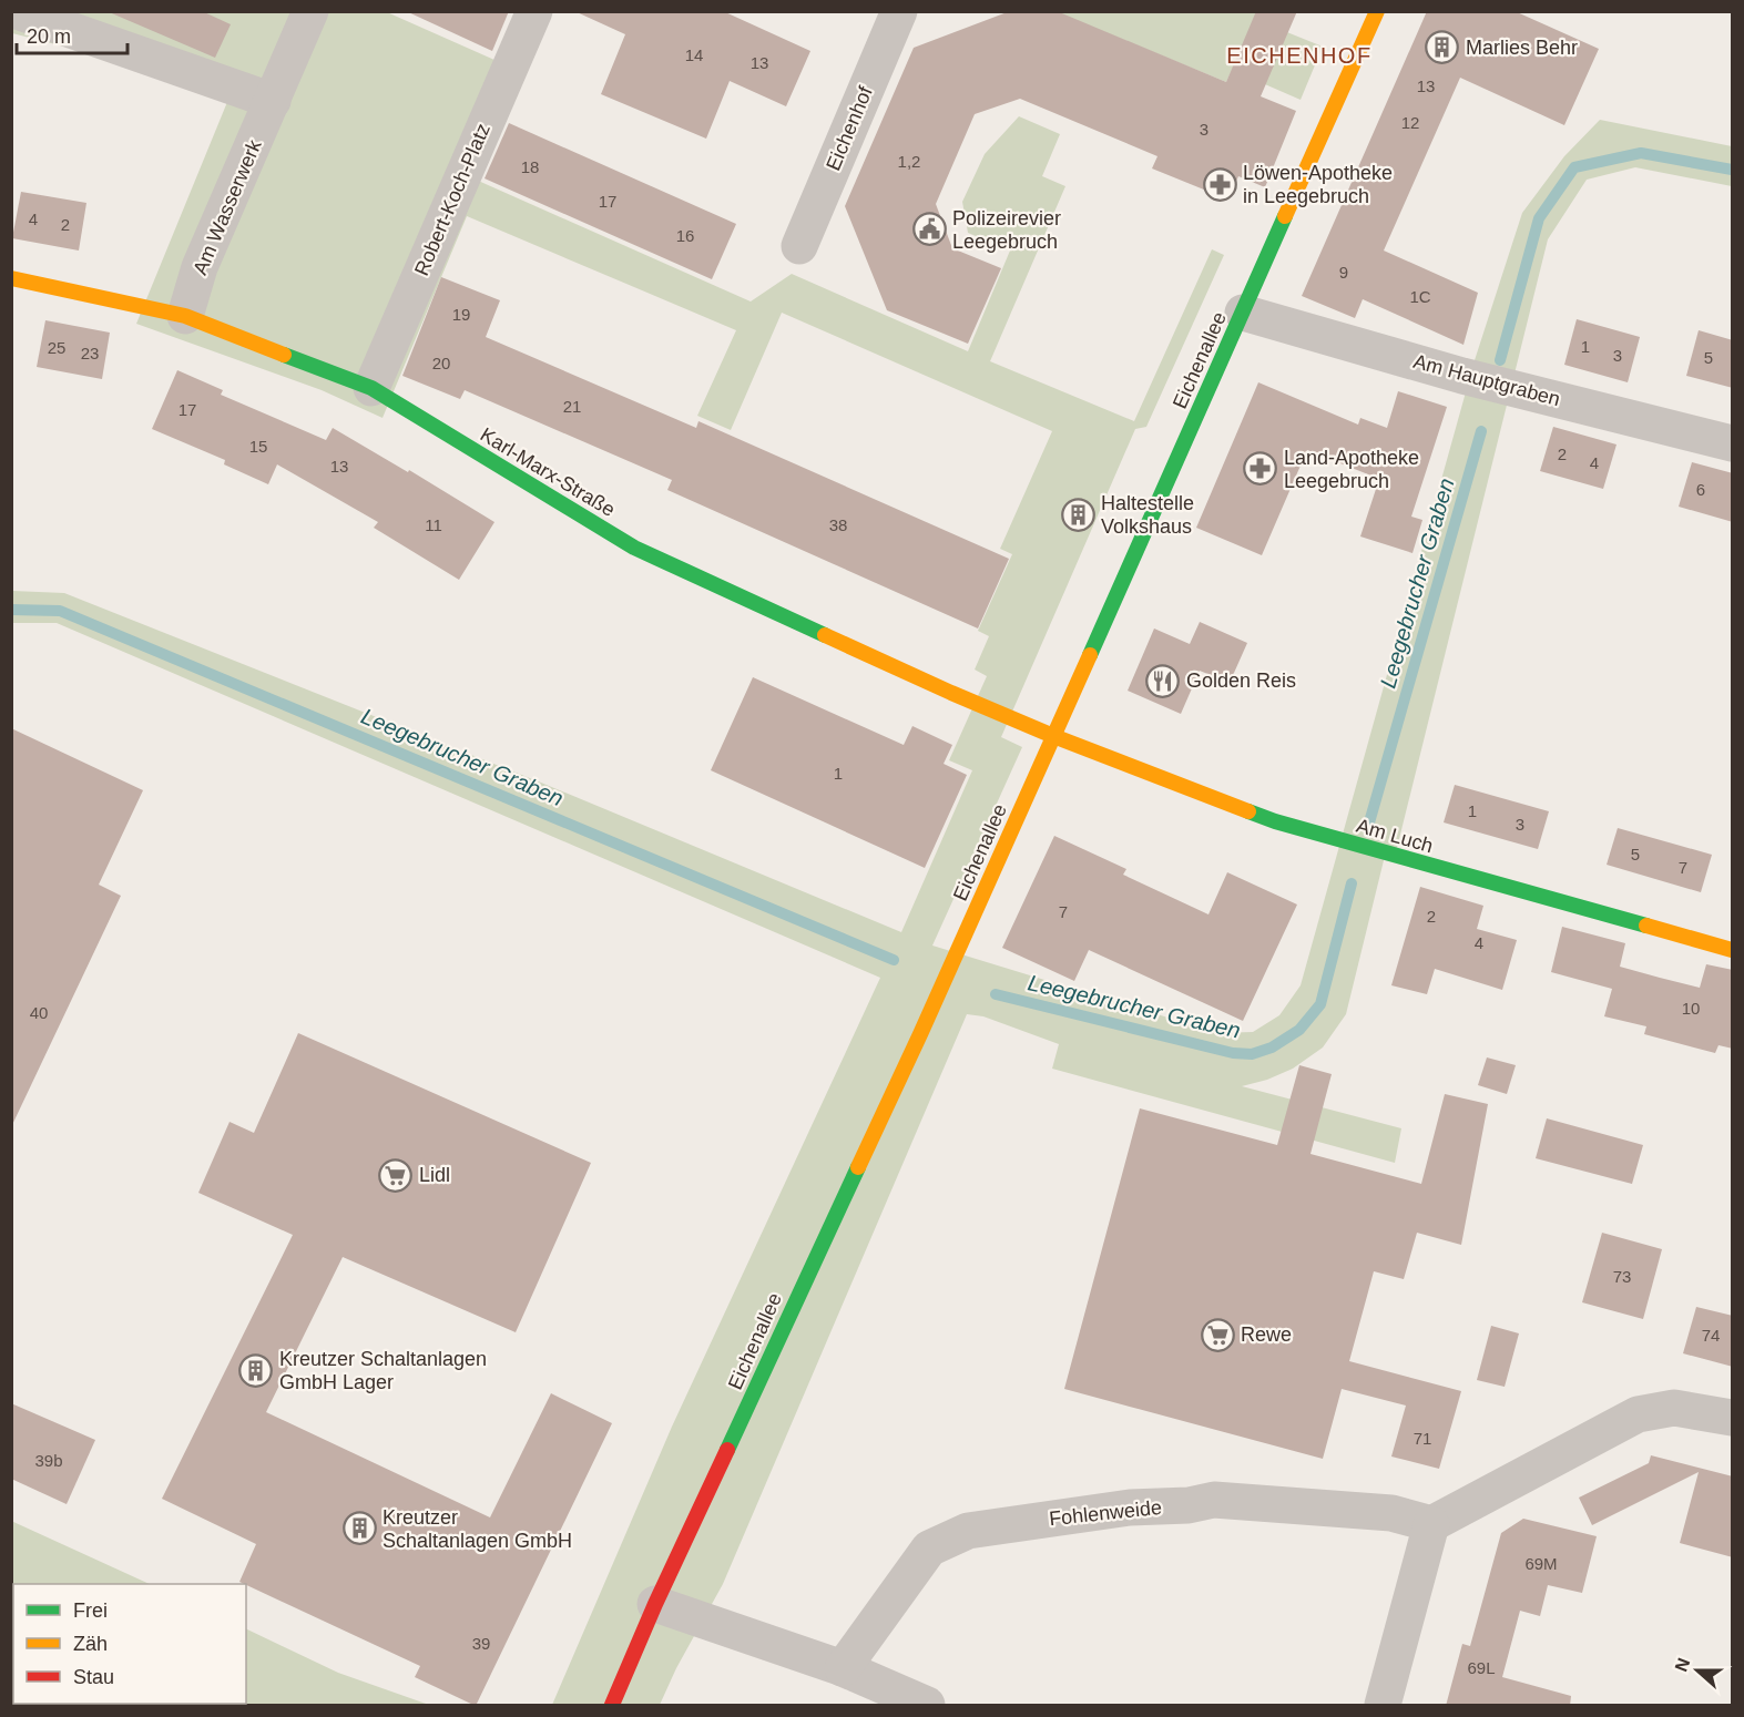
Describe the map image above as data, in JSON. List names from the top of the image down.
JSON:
{
  "streets": {
    "street": [
      "Eichenhof",
      "Robert-Koch-Platz",
      "Am Wasserwerk",
      "Eichenallee",
      "Am Hauptgraben",
      "Karl-Marx-Straße",
      "Am Luch",
      "Fohlenweide"
    ]
  },
  "crossings": [
    ["Robert-Koch-Platz", "Karl-Marx-Straße"],
    ["Am Wasserwerk", "Karl-Marx-Straße"],
    ["Eichenallee", "Am Hauptgraben"],
    ["Eichenallee", "Karl-Marx-Straße"],
    ["Eichenallee", "Am Luch"],
    ["Karl-Marx-Straße", "Am Luch"]
  ],
  "districts": ["EICHENHOF"],
  "water": ["Leegebrucher Graben"],
  "places": {
    "building": [
      "Marlies Behr",
      "Haltestelle Volkshaus",
      "Kreutzer Schaltanlagen GmbH Lager",
      "Kreutzer Schaltanlagen GmbH"
    ],
    "pharmacy": ["Löwen-Apotheke in Leegebruch", "Land-Apotheke Leegebruch"],
    "public building": ["Polizeirevier Leegebruch"],
    "restaurant": ["Golden Reis"],
    "supermarket": ["Lidl", "Rewe"]
  },
  "house_numbers": [
    "14",
    "13",
    "13",
    "12",
    "3",
    "1,2",
    "18",
    "17",
    "4",
    "2",
    "16",
    "9",
    "1C",
    "19",
    "1",
    "25",
    "23",
    "3",
    "5",
    "20",
    "21",
    "17",
    "15",
    "2",
    "4",
    "13",
    "6",
    "11",
    "38",
    "1",
    "1",
    "3",
    "5",
    "7",
    "7",
    "2",
    "4",
    "10",
    "40",
    "73",
    "74",
    "71",
    "39b",
    "69M",
    "39",
    "69L"
  ],
  "legend": ["Frei", "Zäh", "Stau"],
  "scale_bar": "20 m",
  "north": "left"
}
